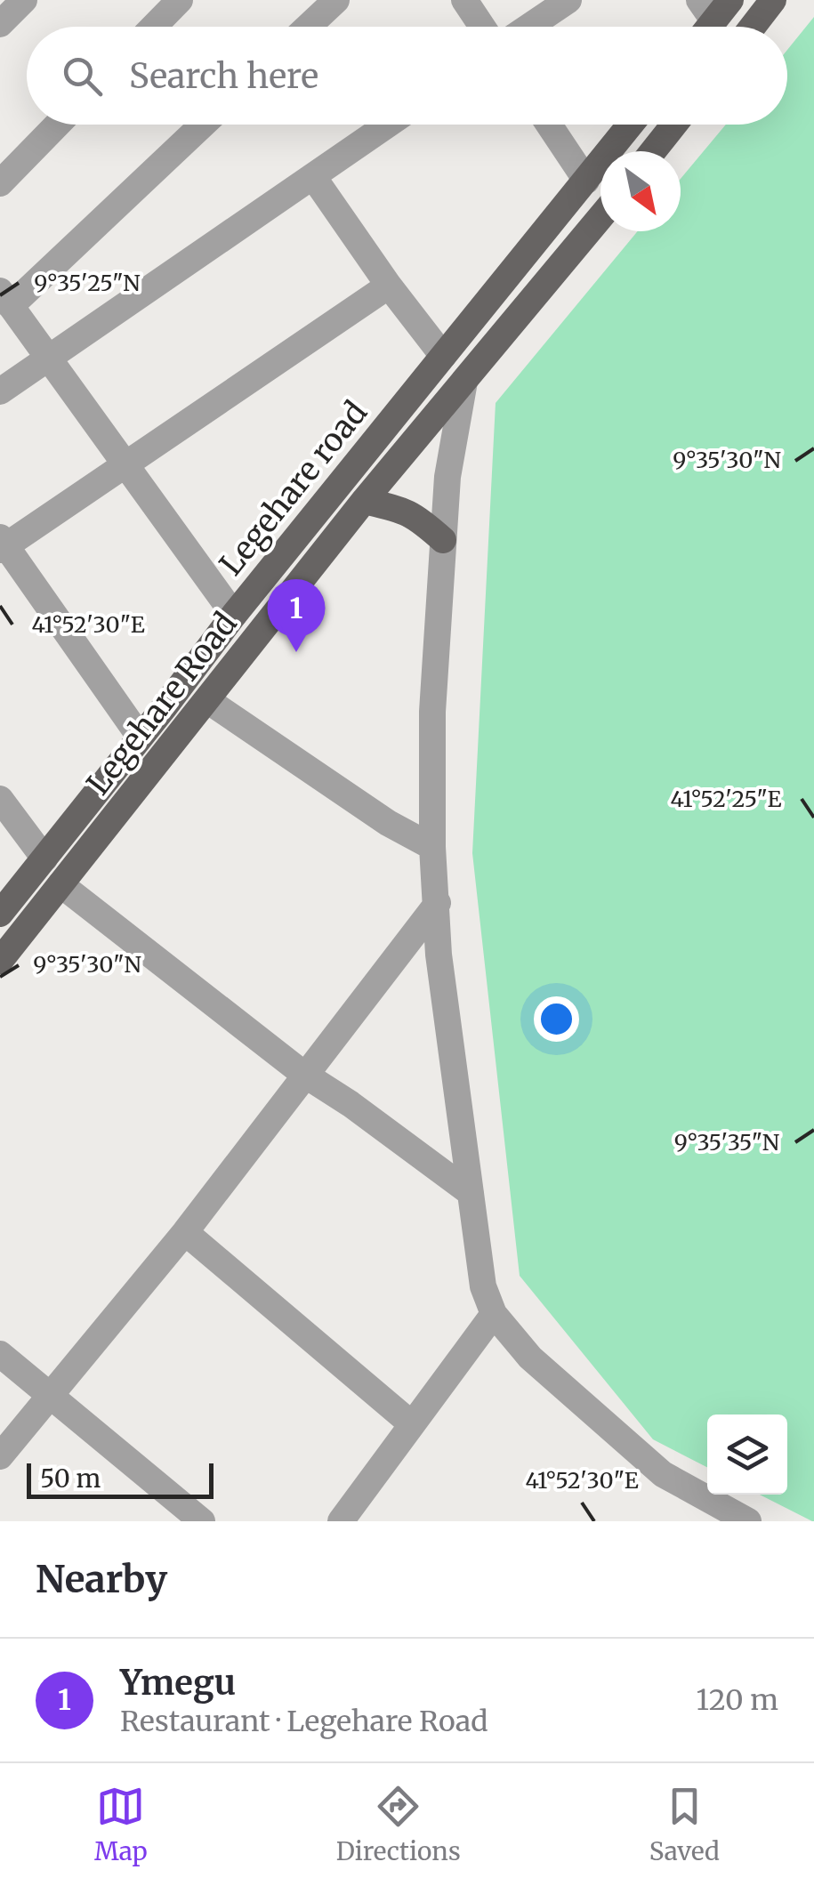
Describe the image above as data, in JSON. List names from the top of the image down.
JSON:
{
  "streets": {
    "main road": ["Legehare road", "Legehare Road"]
  },
  "scale_bar": "50 m",
  "north": "bottom right",
  "page": {
    "search": "Search here",
    "pins": "1",
    "scale": "50 m",
    "heading": "Nearby",
    "list": [
      {
        "mark": "1",
        "name": "Ymegu",
        "note": "Restaurant · Legehare Road",
        "value": "120 m"
      }
    ],
    "nav": ["Map", "Directions", "Saved"]
  },
  "coordinates": [
    "9°35'25\"N",
    "9°35'30\"N",
    "41°52'30\"E",
    "41°52'25\"E",
    "9°35'35\"N"
  ]
}
